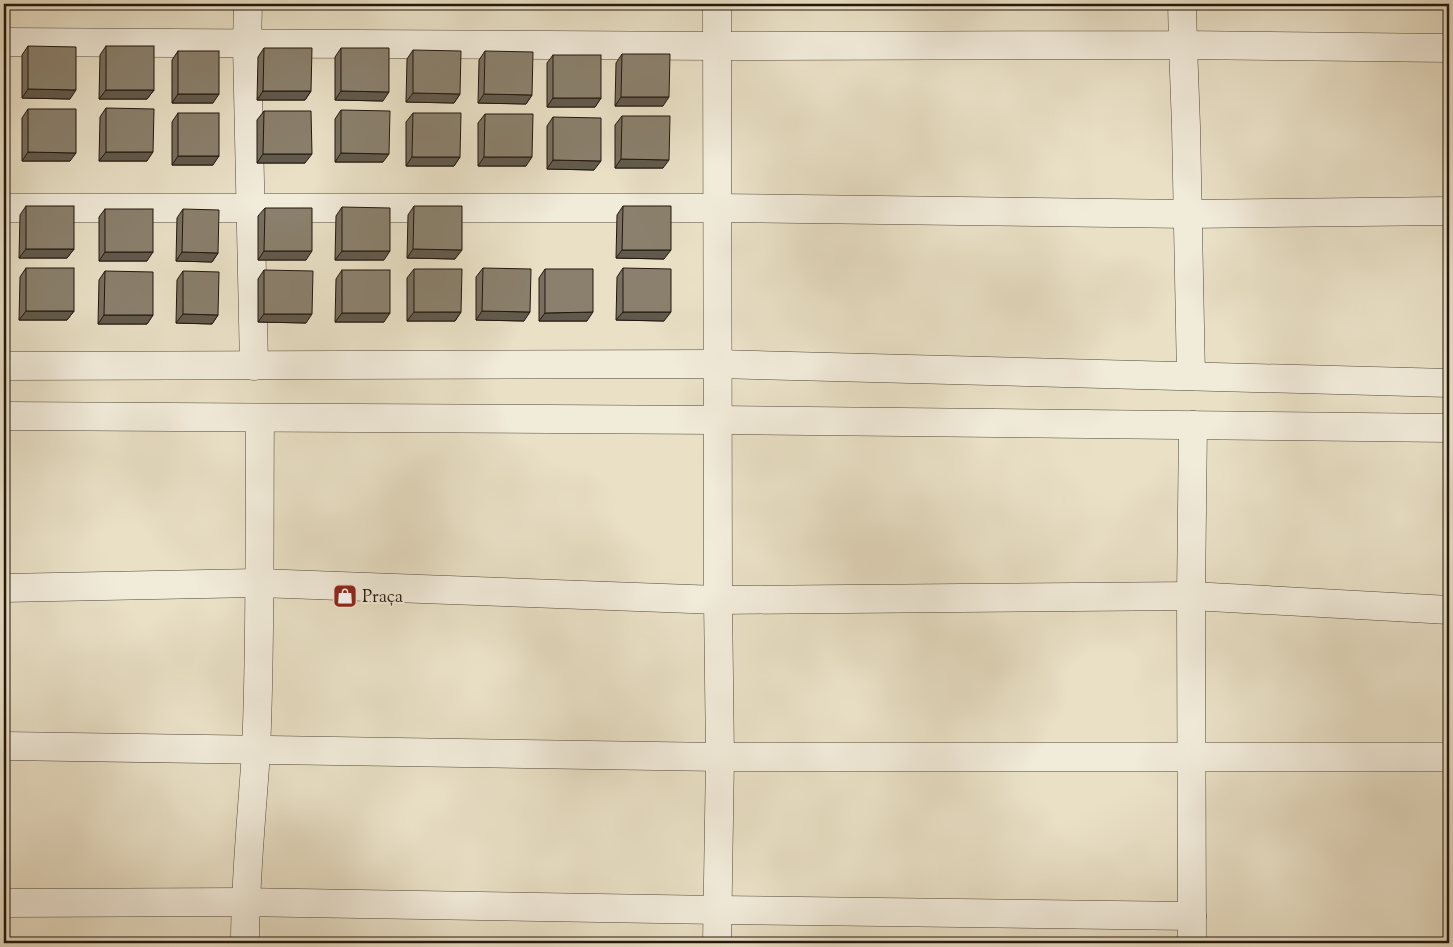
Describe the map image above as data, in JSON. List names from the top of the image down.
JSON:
{
  "places": {
    "shop": ["Praça"]
  }
}
